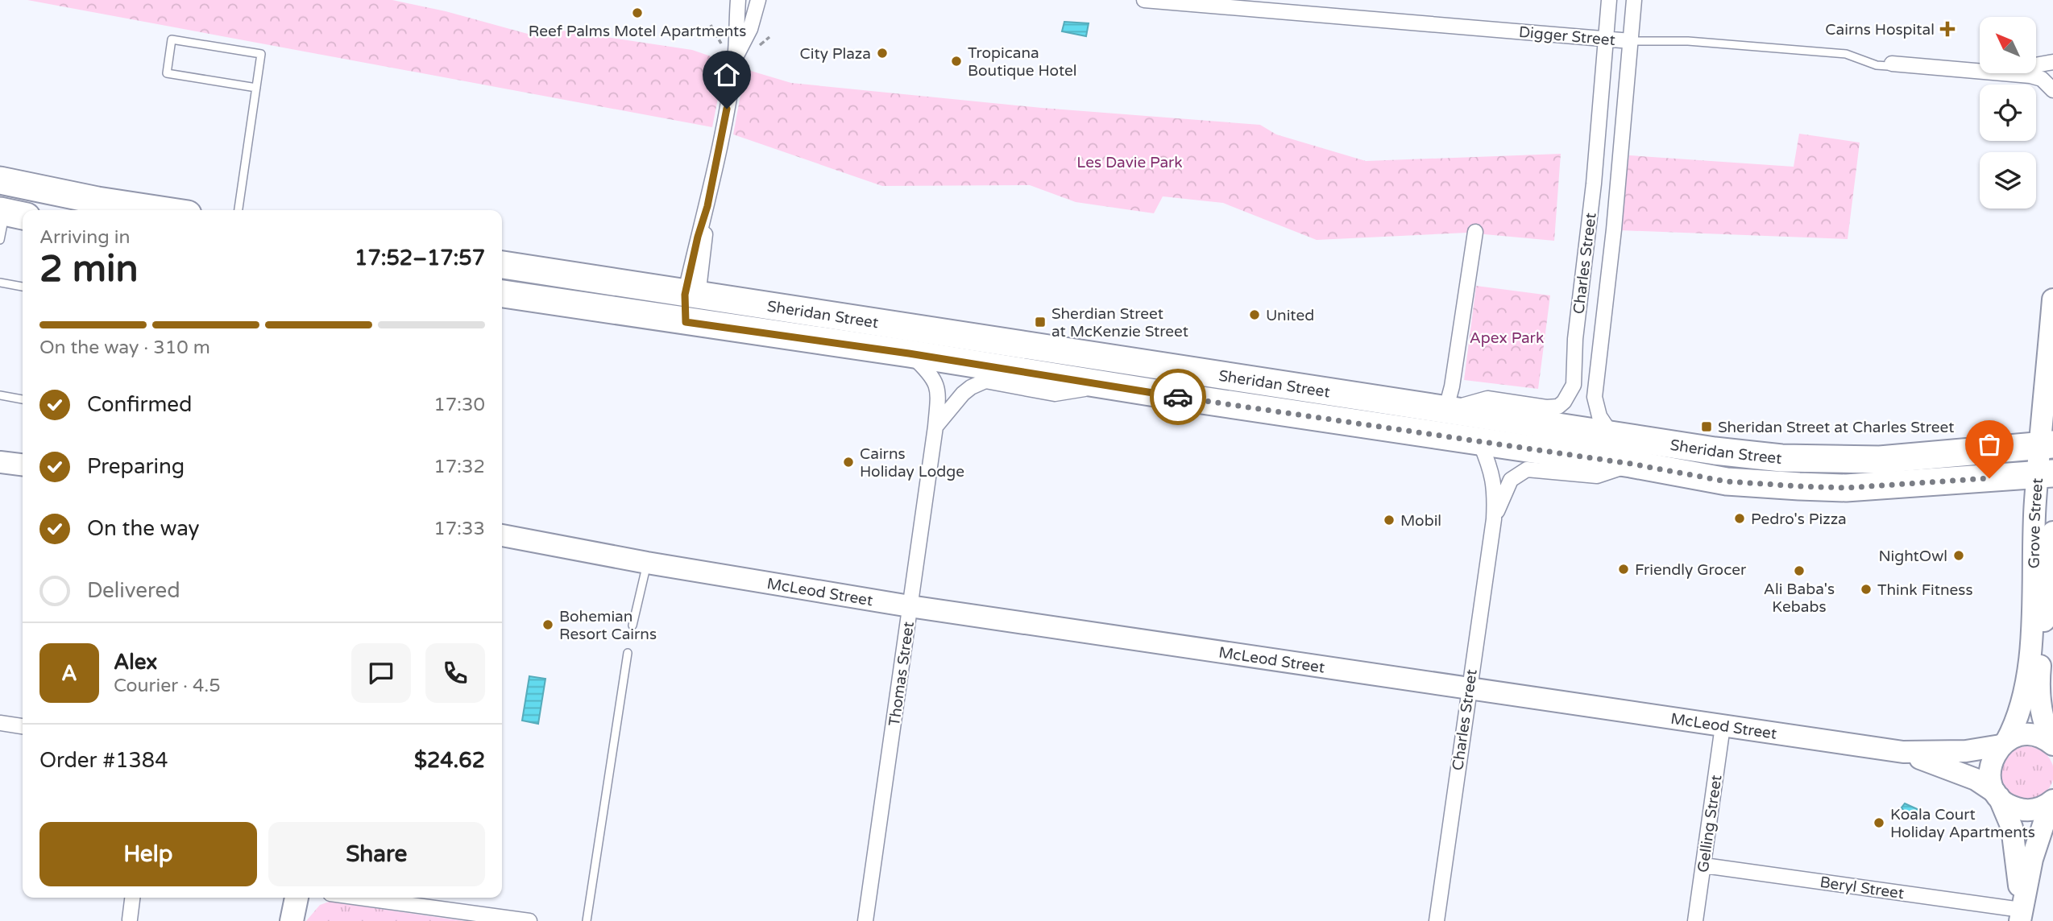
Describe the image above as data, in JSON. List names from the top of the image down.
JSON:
{
  "streets": {
    "highway": ["Sheridan Street"],
    "street": [
      "Digger Street",
      "Charles Street",
      "Grove Street",
      "McLeod Street",
      "Thomas Street",
      "Gelling Street",
      "Beryl Street"
    ]
  },
  "crossings": [
    ["Digger Street", "Charles Street"],
    ["Charles Street", "Sheridan Street"],
    ["Charles Street", "McLeod Street"],
    ["Sheridan Street", "Grove Street"],
    ["Sheridan Street", "Thomas Street"],
    ["Grove Street", "McLeod Street"],
    ["McLeod Street", "Thomas Street"],
    ["McLeod Street", "Gelling Street"],
    ["Gelling Street", "Beryl Street"]
  ],
  "parks": ["Les Davie Park", "Apex Park"],
  "places": {
    "other": [
      "Reef Palms Motel Apartments",
      "City Plaza",
      "Tropicana Boutique Hotel",
      "United",
      "Cairns Holiday Lodge",
      "Pedro's Pizza",
      "Mobil",
      "NightOwl",
      "Friendly Grocer",
      "Ali Baba's Kebabs",
      "Think Fitness",
      "Bohemian Resort Cairns",
      "Koala Court Holiday Apartments"
    ],
    "health": ["Cairns Hospital"],
    "transit": ["Sherdian Street at McKenzie Street", "Sheridan Street at Charles Street"]
  },
  "north": "top left",
  "page": {
    "heading": ["2 min", "Arriving in", "17:52–17:57"],
    "panel": [
      "Alex",
      "Courier · 4.5",
      "Order #1384",
      "$24.62"
    ],
    "bar": "On the way · 310 m",
    "list": [
      ["Confirmed", "17:30"],
      ["Preparing", "17:32"],
      ["On the way", "17:33"],
      "Delivered"
    ],
    "round": "A",
    "buttons": ["Help", "Share"]
  }
}
